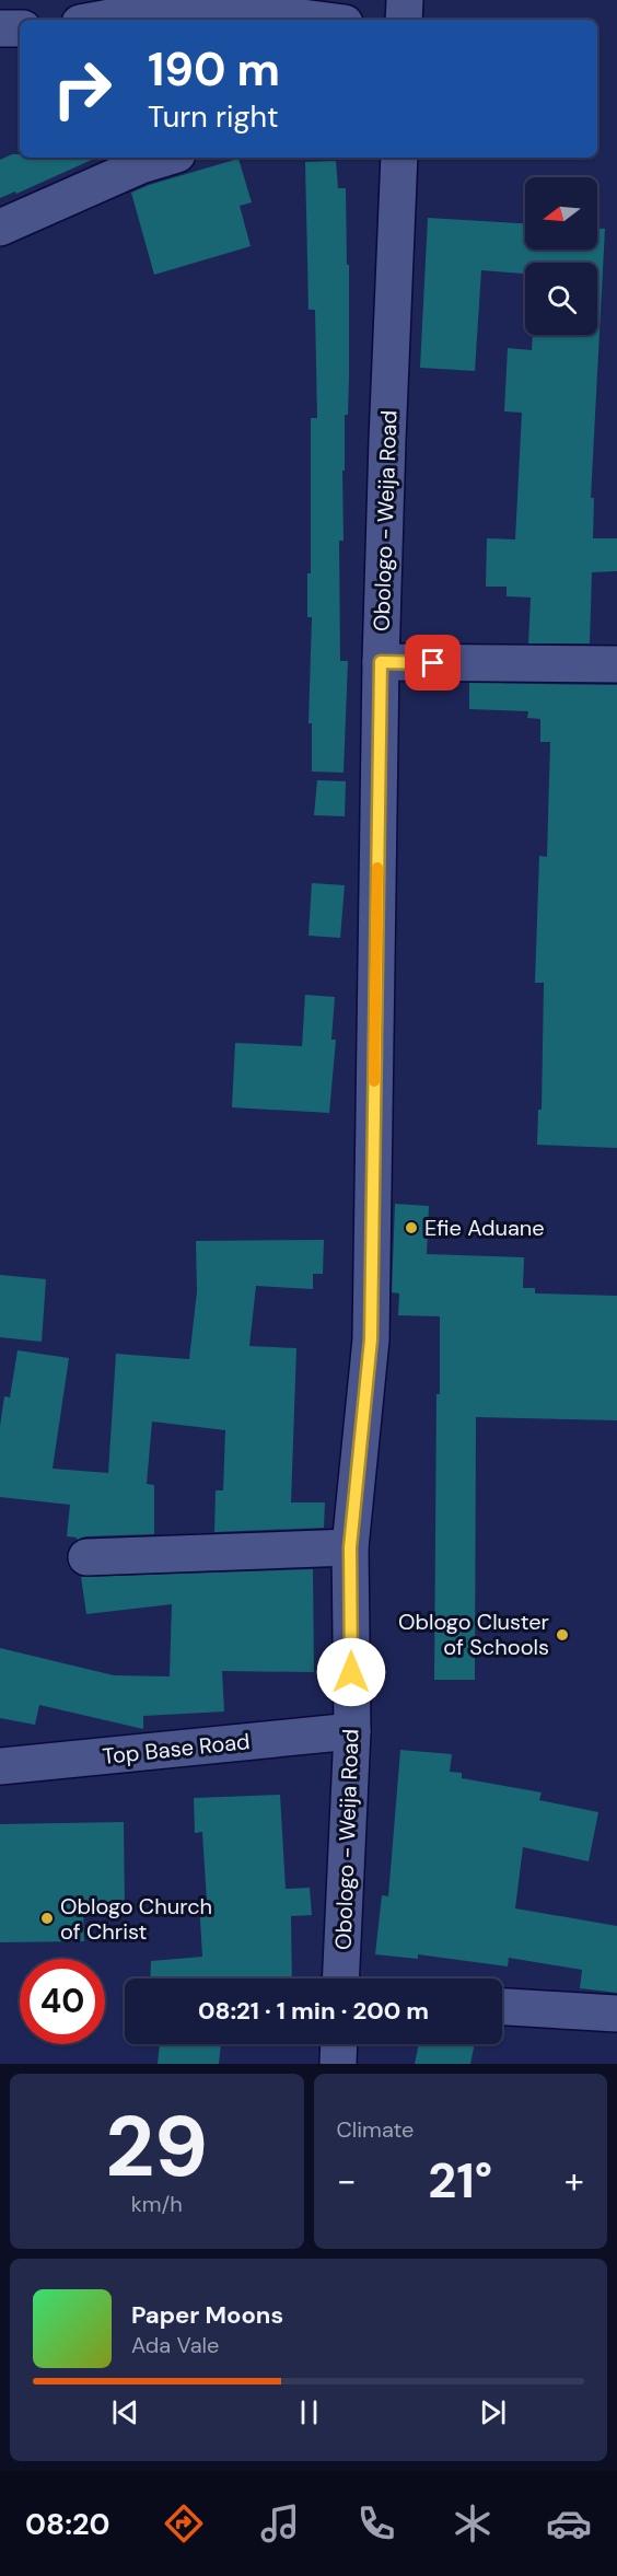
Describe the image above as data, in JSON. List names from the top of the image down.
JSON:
{
  "streets": {
    "street": ["Obologo - Weija Road", "Top Base Road"]
  },
  "crossings": [
    ["Obologo - Weija Road", "Top Base Road"]
  ],
  "places": ["Efie Aduane", "Oblogo Cluster of Schools", "Oblogo Church of Christ"],
  "north": "left",
  "page": {
    "turn": ["190 m", "Turn right"],
    "limit": "40",
    "trip": "08:21 · 1 min · 200 m",
    "tile": [
      ["29", "km/h"],
      "Climate"
    ],
    "heat": ["−", "21°", "+"],
    "song": ["Paper Moons", "Ada Vale"],
    "tabs": "08:20"
  }
}
